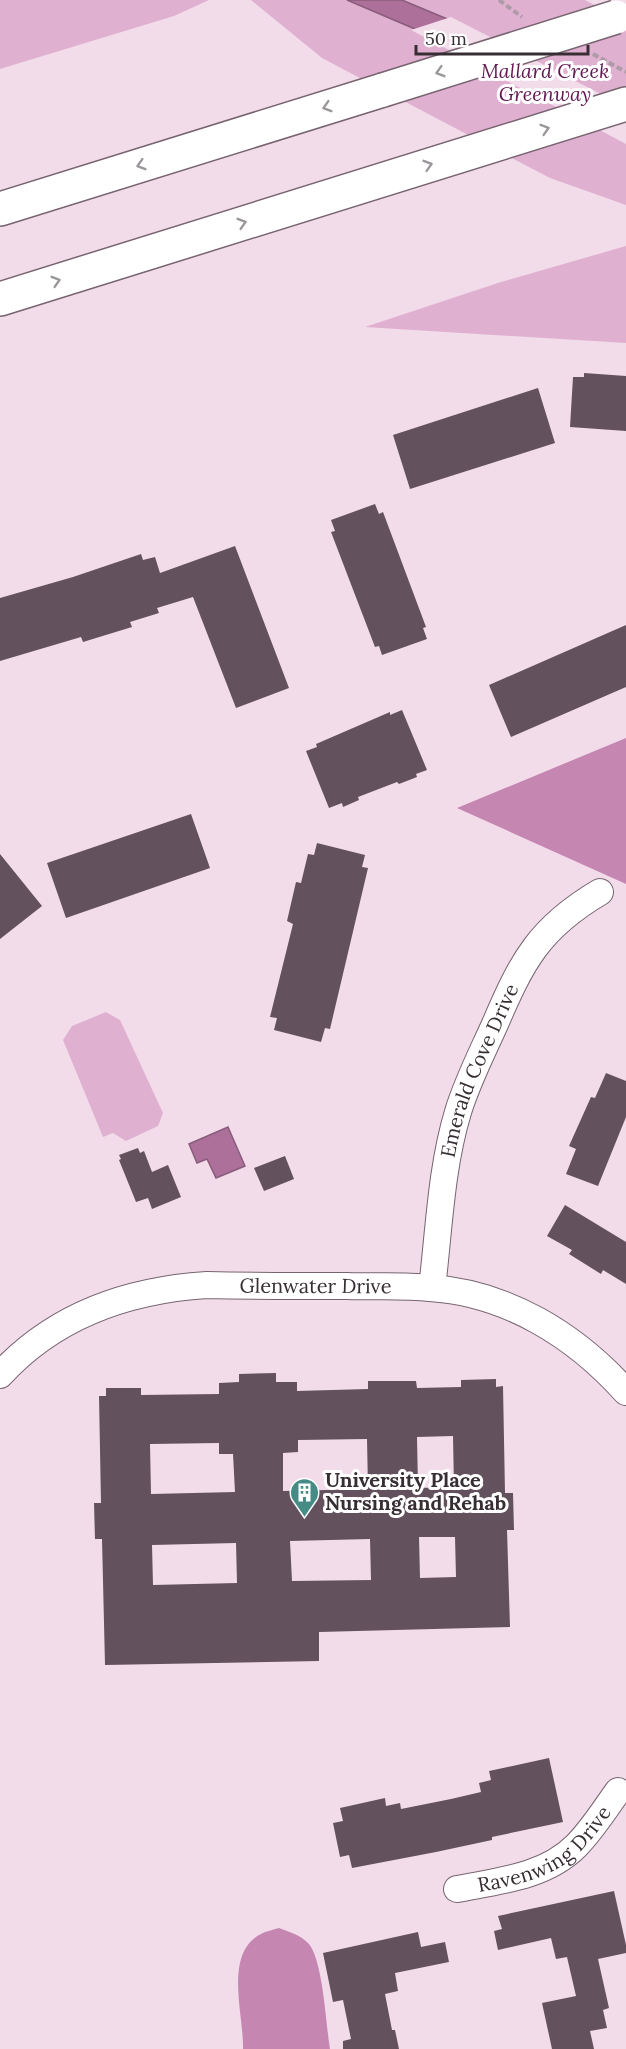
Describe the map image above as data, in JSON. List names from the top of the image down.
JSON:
{
  "streets": {
    "street": ["Emerald Cove Drive", "Glenwater Drive", "Ravenwing Drive"]
  },
  "crossings": [
    ["Emerald Cove Drive", "Glenwater Drive"]
  ],
  "parks": ["Mallard Creek Greenway"],
  "places": {
    "building": ["University Place Nursing and Rehab"]
  },
  "scale_bar": "50 m"
}
